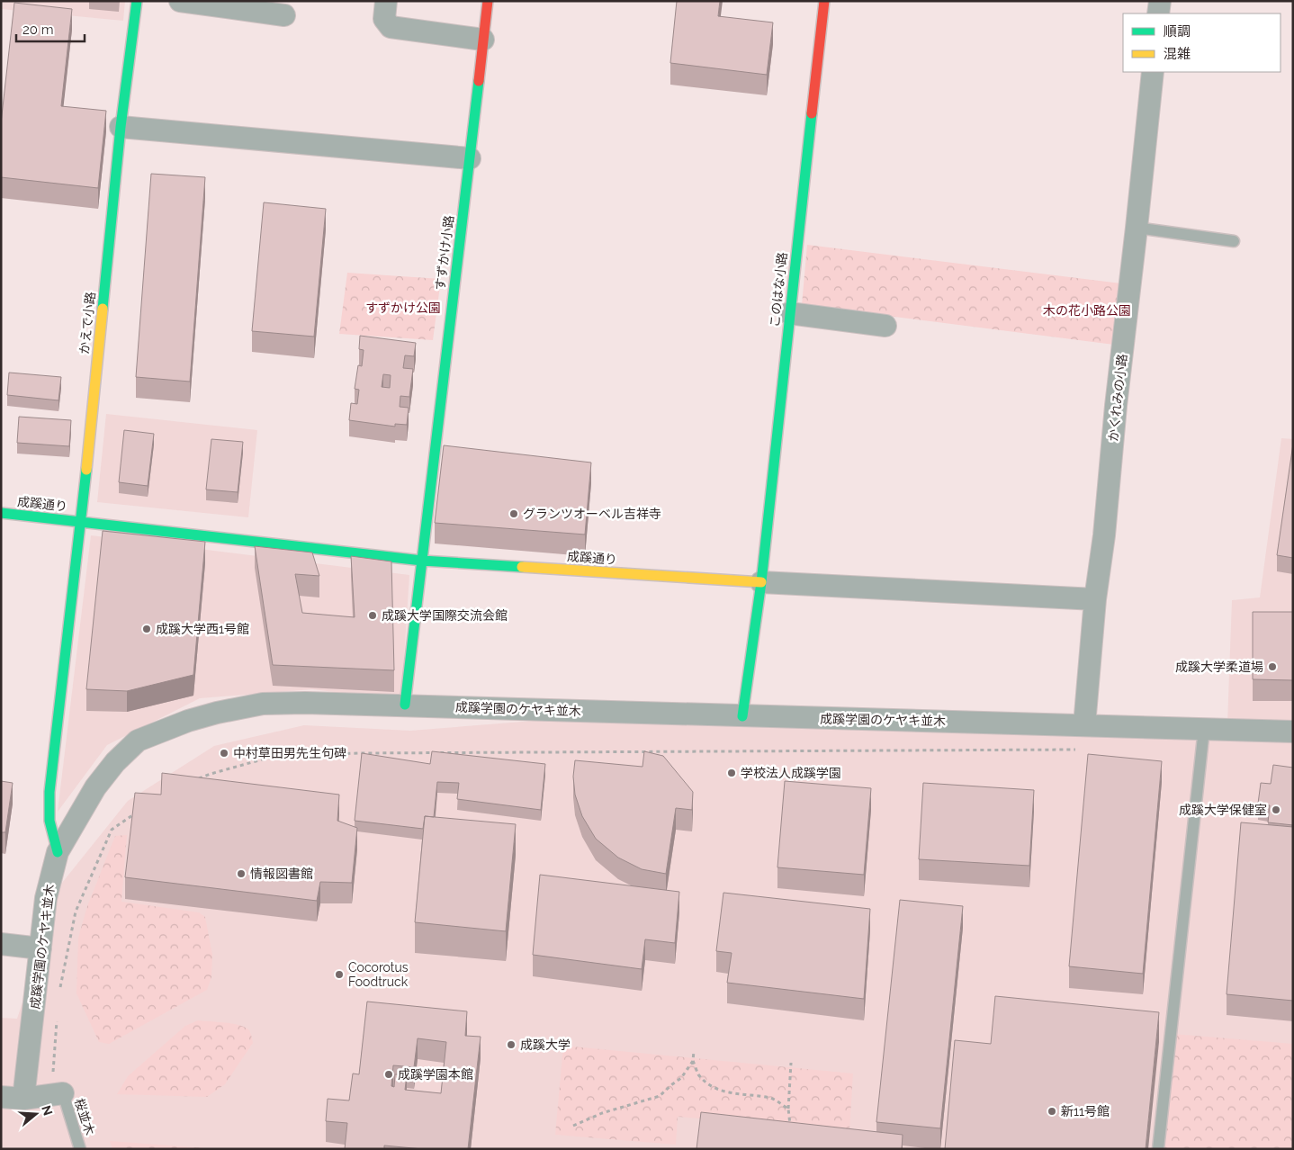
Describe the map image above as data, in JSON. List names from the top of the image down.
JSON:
{
  "streets": {
    "street": [
      "すずかけ小路",
      "このはな小路",
      "かえで小路",
      "かくれみの小路",
      "成蹊通り",
      "成蹊学園のケヤキ並木"
    ],
    "lane": ["桜並木"]
  },
  "crossings": [
    ["すずかけ小路", "成蹊通り"],
    ["すずかけ小路", "成蹊学園のケヤキ並木"],
    ["このはな小路", "成蹊通り"],
    ["このはな小路", "成蹊学園のケヤキ並木"],
    ["かえで小路", "成蹊通り"],
    ["かえで小路", "成蹊学園のケヤキ並木"],
    ["かくれみの小路", "成蹊学園のケヤキ並木"]
  ],
  "parks": ["すずかけ公園", "木の花小路公園"],
  "places": [
    "グランツオーベル吉祥寺",
    "成蹊大学国際交流会館",
    "成蹊大学西1号館",
    "成蹊大学柔道場",
    "中村草田男先生句碑",
    "学校法人成蹊学園",
    "成蹊大学保健室",
    "情報図書館",
    "Cocorotus Foodtruck",
    "成蹊大学",
    "成蹊学園本館",
    "新11号館"
  ],
  "legend": ["順調", "混雑"],
  "scale_bar": "20 m",
  "north": "right"
}
